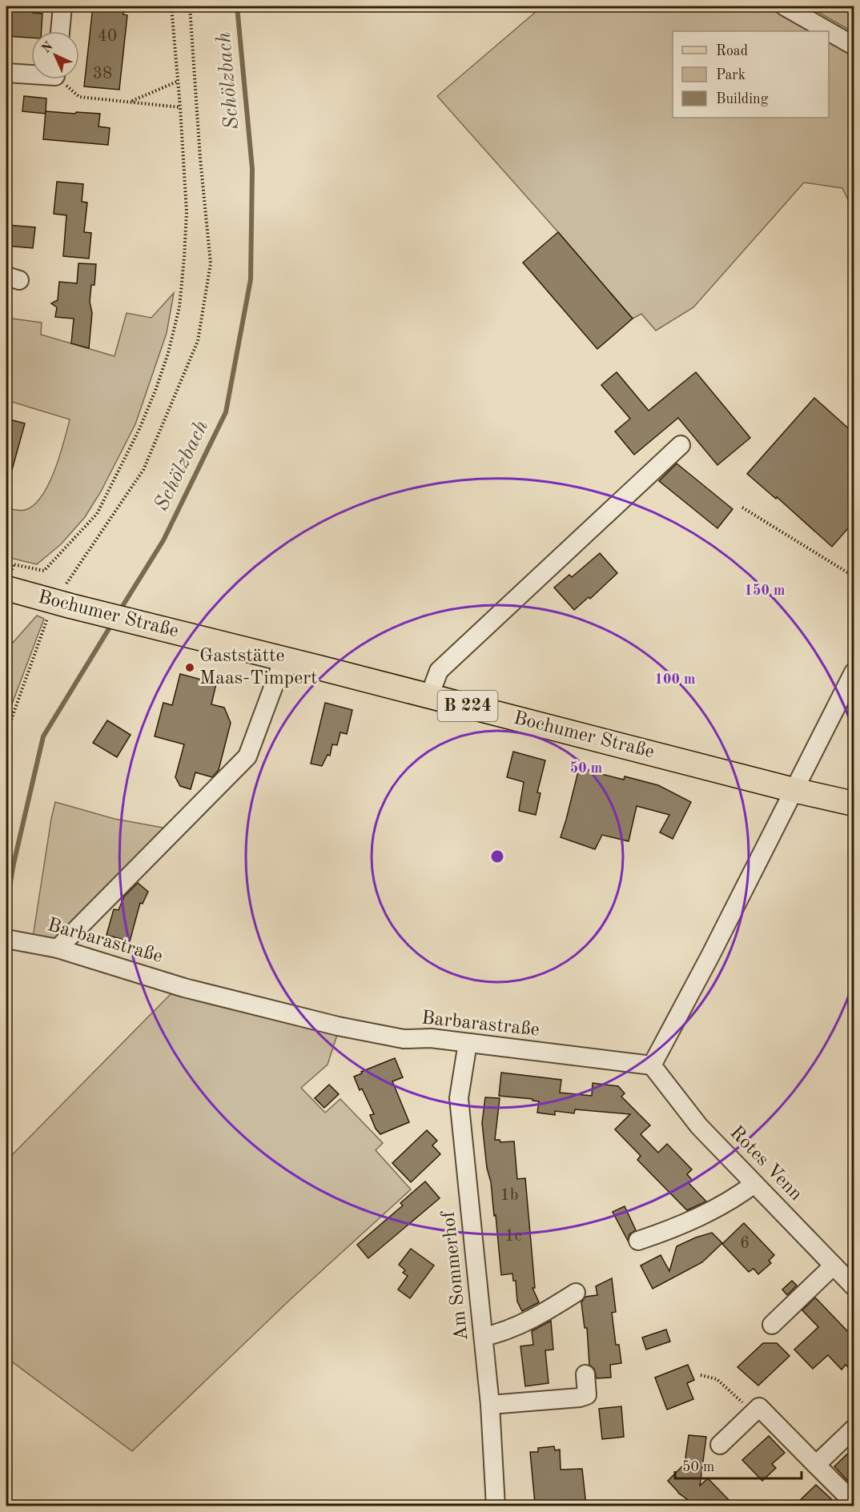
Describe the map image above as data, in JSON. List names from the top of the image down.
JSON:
{
  "streets": {
    "main road": ["Bochumer Straße", "B 224"],
    "street": ["Barbarastraße", "Rotes Venn", "Am Sommerhof"]
  },
  "crossings": [
    ["Barbarastraße", "Rotes Venn"],
    ["Barbarastraße", "Am Sommerhof"]
  ],
  "water": ["Schölzbach"],
  "places": ["Gaststätte Maas-Timpert"],
  "house_numbers": [
    "40",
    "38",
    "1b",
    "1c",
    "6"
  ],
  "legend": ["Road", "Park", "Building"],
  "scale_bar": "50 m",
  "north": "top left",
  "rings": ["150 m", "100 m", "50 m"]
}
